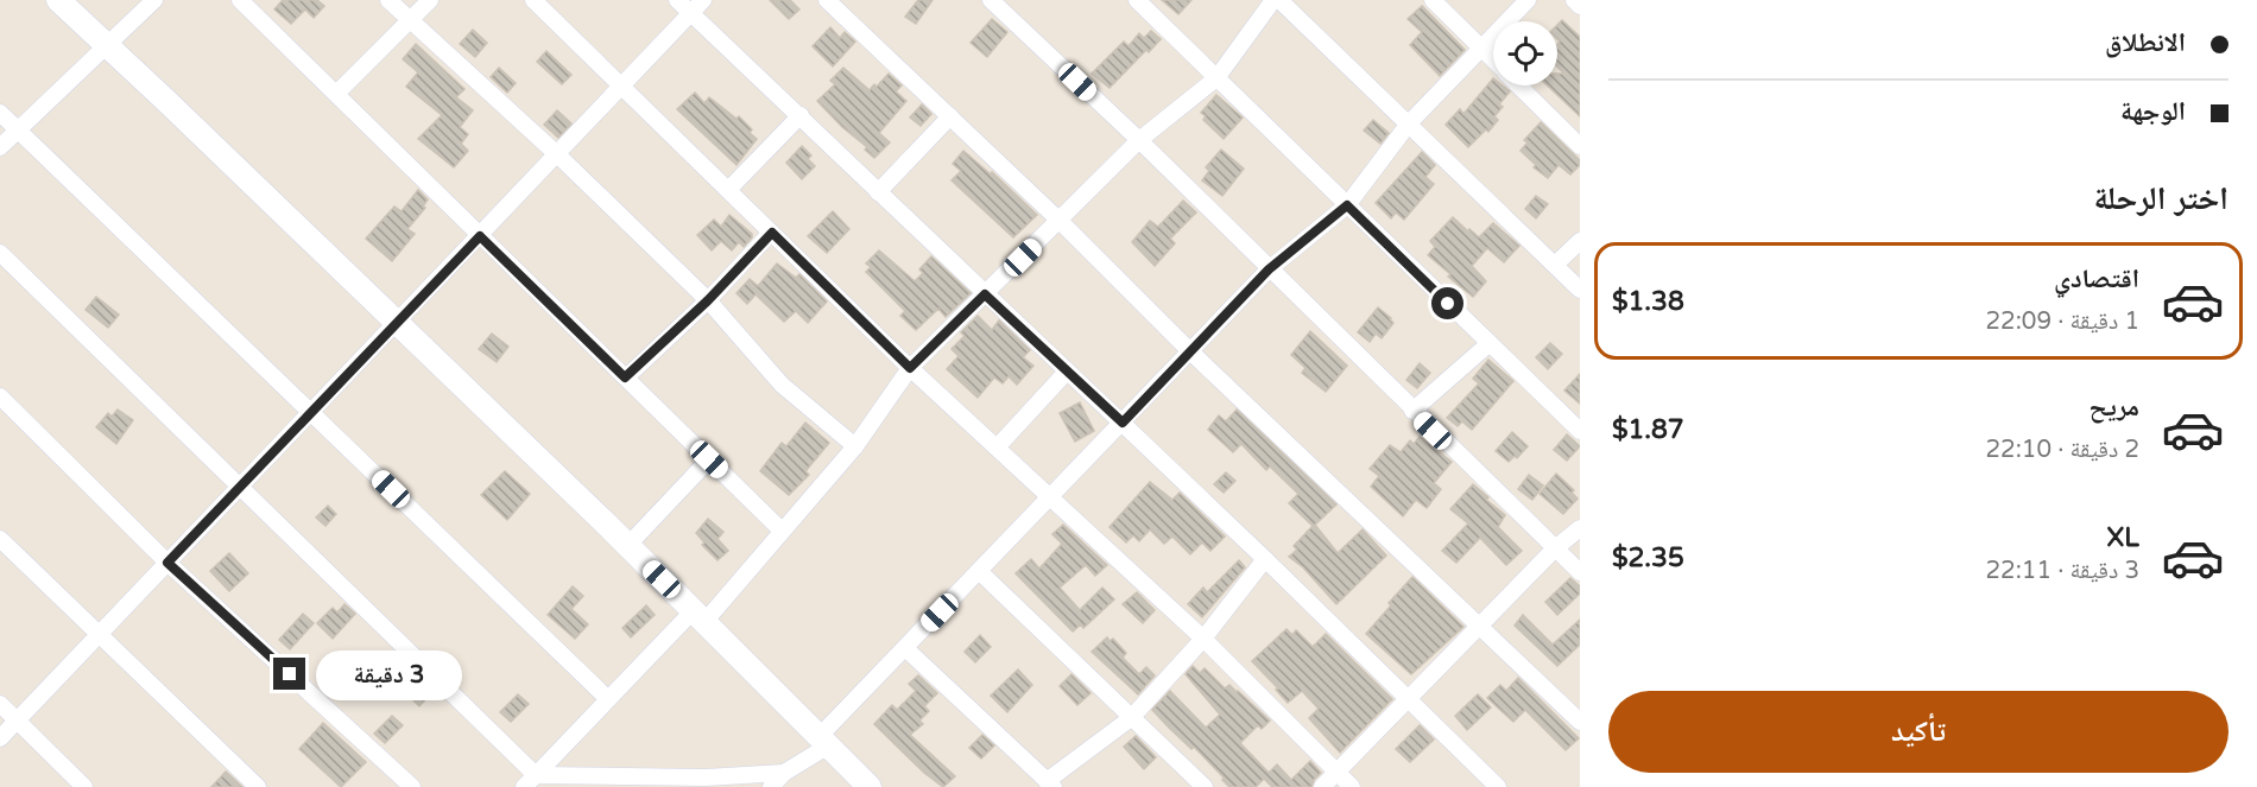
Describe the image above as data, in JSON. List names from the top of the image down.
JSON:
{
  "page": {
    "banner": ["الانطلاق", "الوجهة"],
    "heading": "اختر الرحلة",
    "list": [
      {
        "name": "اقتصادي",
        "note": "1 دقيقة · 22:09",
        "value": "$1.38"
      },
      {
        "name": "مريح",
        "note": "2 دقيقة · 22:10",
        "value": "$1.87"
      },
      {
        "name": "XL",
        "note": "3 دقيقة · 22:11",
        "value": "$2.35"
      }
    ],
    "bubble": "3 دقيقة",
    "buttons": "تأكيد"
  }
}
